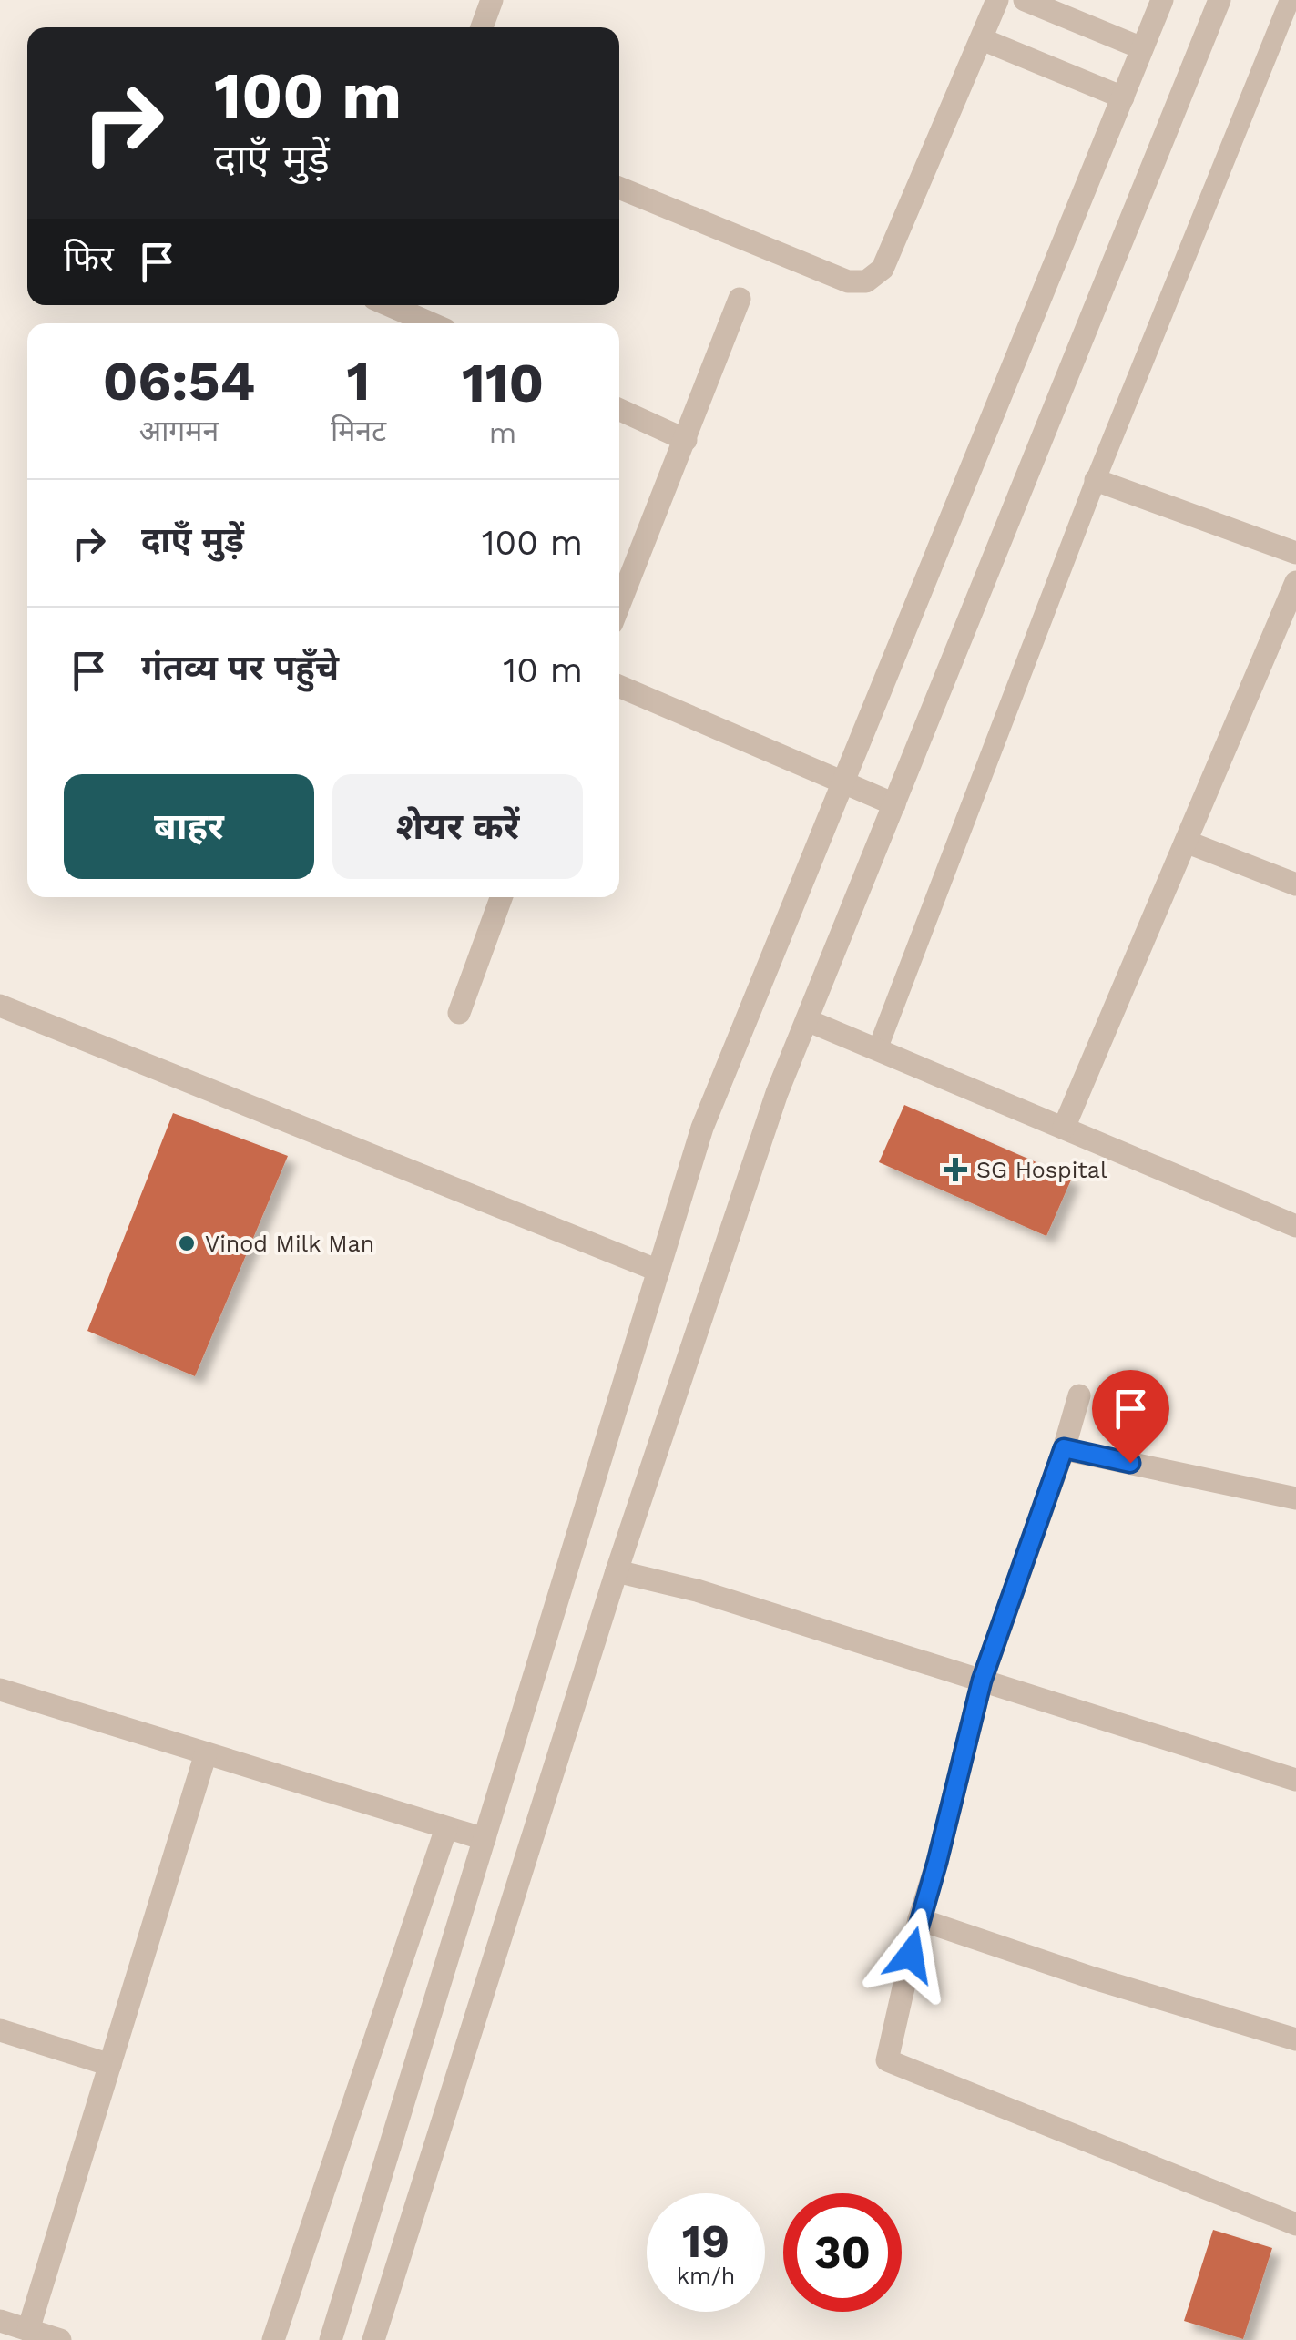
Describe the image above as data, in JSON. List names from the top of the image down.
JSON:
{
  "places": {
    "health": ["SG Hospital"],
    "other": ["Vinod Milk Man"]
  },
  "page": {
    "turn": ["100 m", "दाएँ मुड़ें"],
    "then": "फिर",
    "eta": [
      "06:54",
      "आगमन",
      "1",
      "मिनट",
      "110",
      "m"
    ],
    "list": [
      {
        "name": "दाएँ मुड़ें",
        "value": "100 m"
      },
      {
        "name": "गंतव्य पर पहुँचे",
        "value": "10 m"
      }
    ],
    "buttons": ["बाहर", "शेयर करें"],
    "speed": "19 km/h",
    "limit": "30"
  }
}
